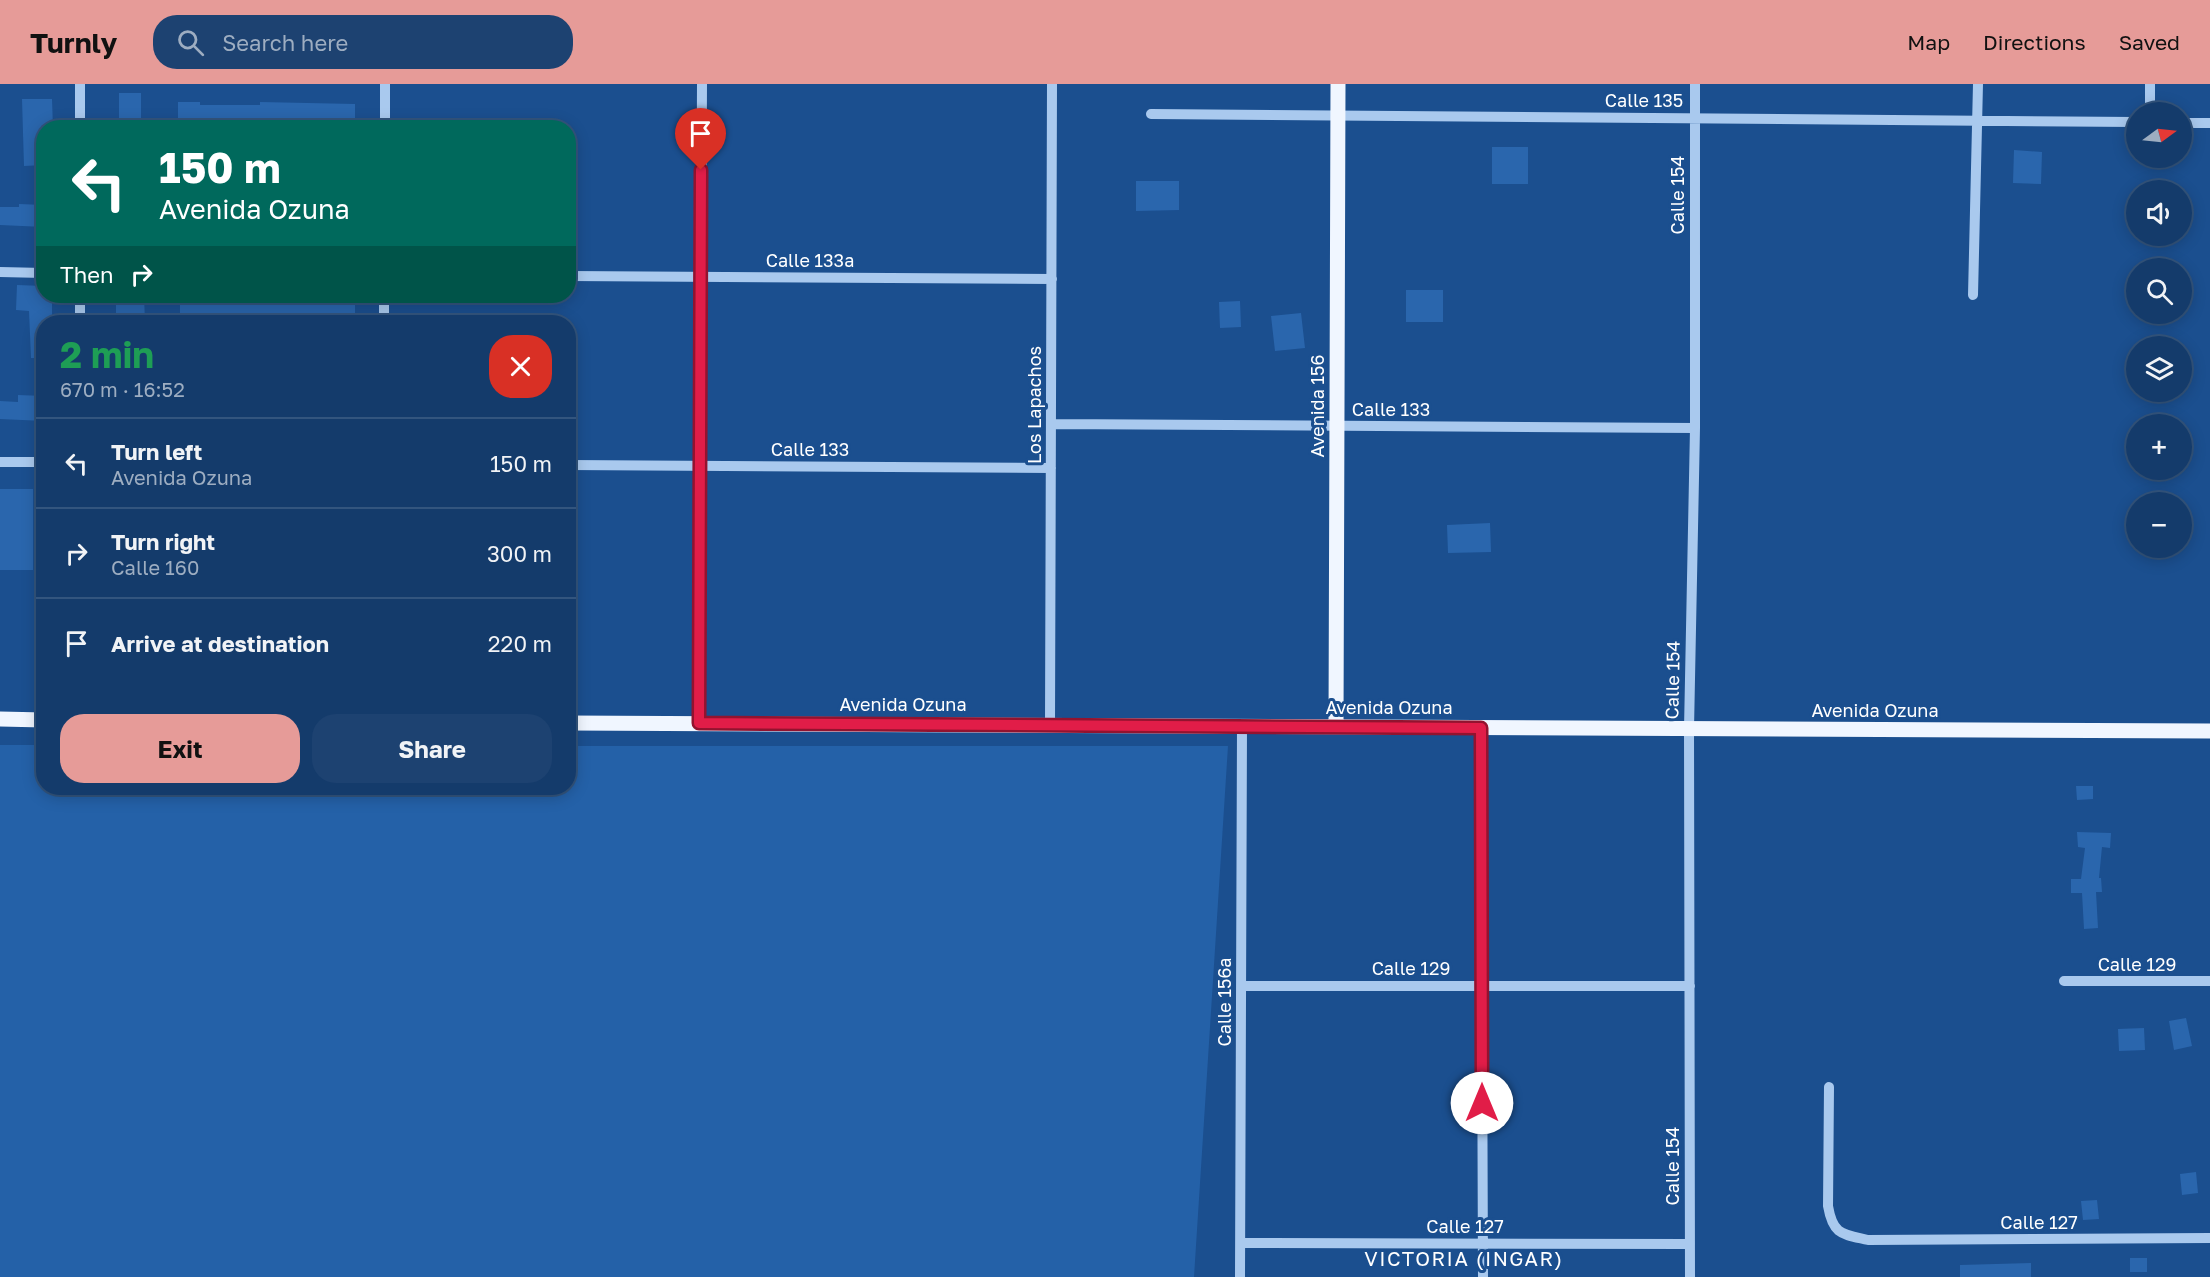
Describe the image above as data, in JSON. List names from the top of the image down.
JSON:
{
  "streets": {
    "main road": ["Avenida 156", "Avenida Ozuna"],
    "street": [
      "Calle 135",
      "Calle 154",
      "Calle 133a",
      "Los Lapachos",
      "Calle 133",
      "Calle 129",
      "Calle 156a",
      "Calle 127"
    ]
  },
  "crossings": [
    ["Calle 135", "Calle 154"],
    ["Calle 135", "Avenida 156"],
    ["Calle 154", "Calle 133"],
    ["Calle 154", "Avenida Ozuna"],
    ["Calle 154", "Calle 129"],
    ["Calle 154", "Calle 127"],
    ["Calle 133a", "Los Lapachos"],
    ["Los Lapachos", "Calle 133"],
    ["Los Lapachos", "Avenida Ozuna"],
    ["Avenida 156", "Calle 133"],
    ["Avenida 156", "Avenida Ozuna"],
    ["Avenida Ozuna", "Calle 156a"],
    ["Calle 129", "Calle 156a"],
    ["Calle 156a", "Calle 127"]
  ],
  "districts": ["VICTORIA (INGAR)"],
  "north": "right",
  "page": {
    "header": "Turnly",
    "search": "Search here",
    "nav": ["Map", "Directions", "Saved"],
    "map_buttons": ["+", "−"],
    "turn": ["150 m", "Avenida Ozuna"],
    "then": "Then",
    "heading": ["2 min", "670 m · 16:52"],
    "list": [
      {
        "name": "Turn left",
        "note": "Avenida Ozuna",
        "value": "150 m"
      },
      {
        "name": "Turn right",
        "note": "Calle 160",
        "value": "300 m"
      },
      {
        "name": "Arrive at destination",
        "value": "220 m"
      }
    ],
    "buttons": ["Exit", "Share"]
  }
}
